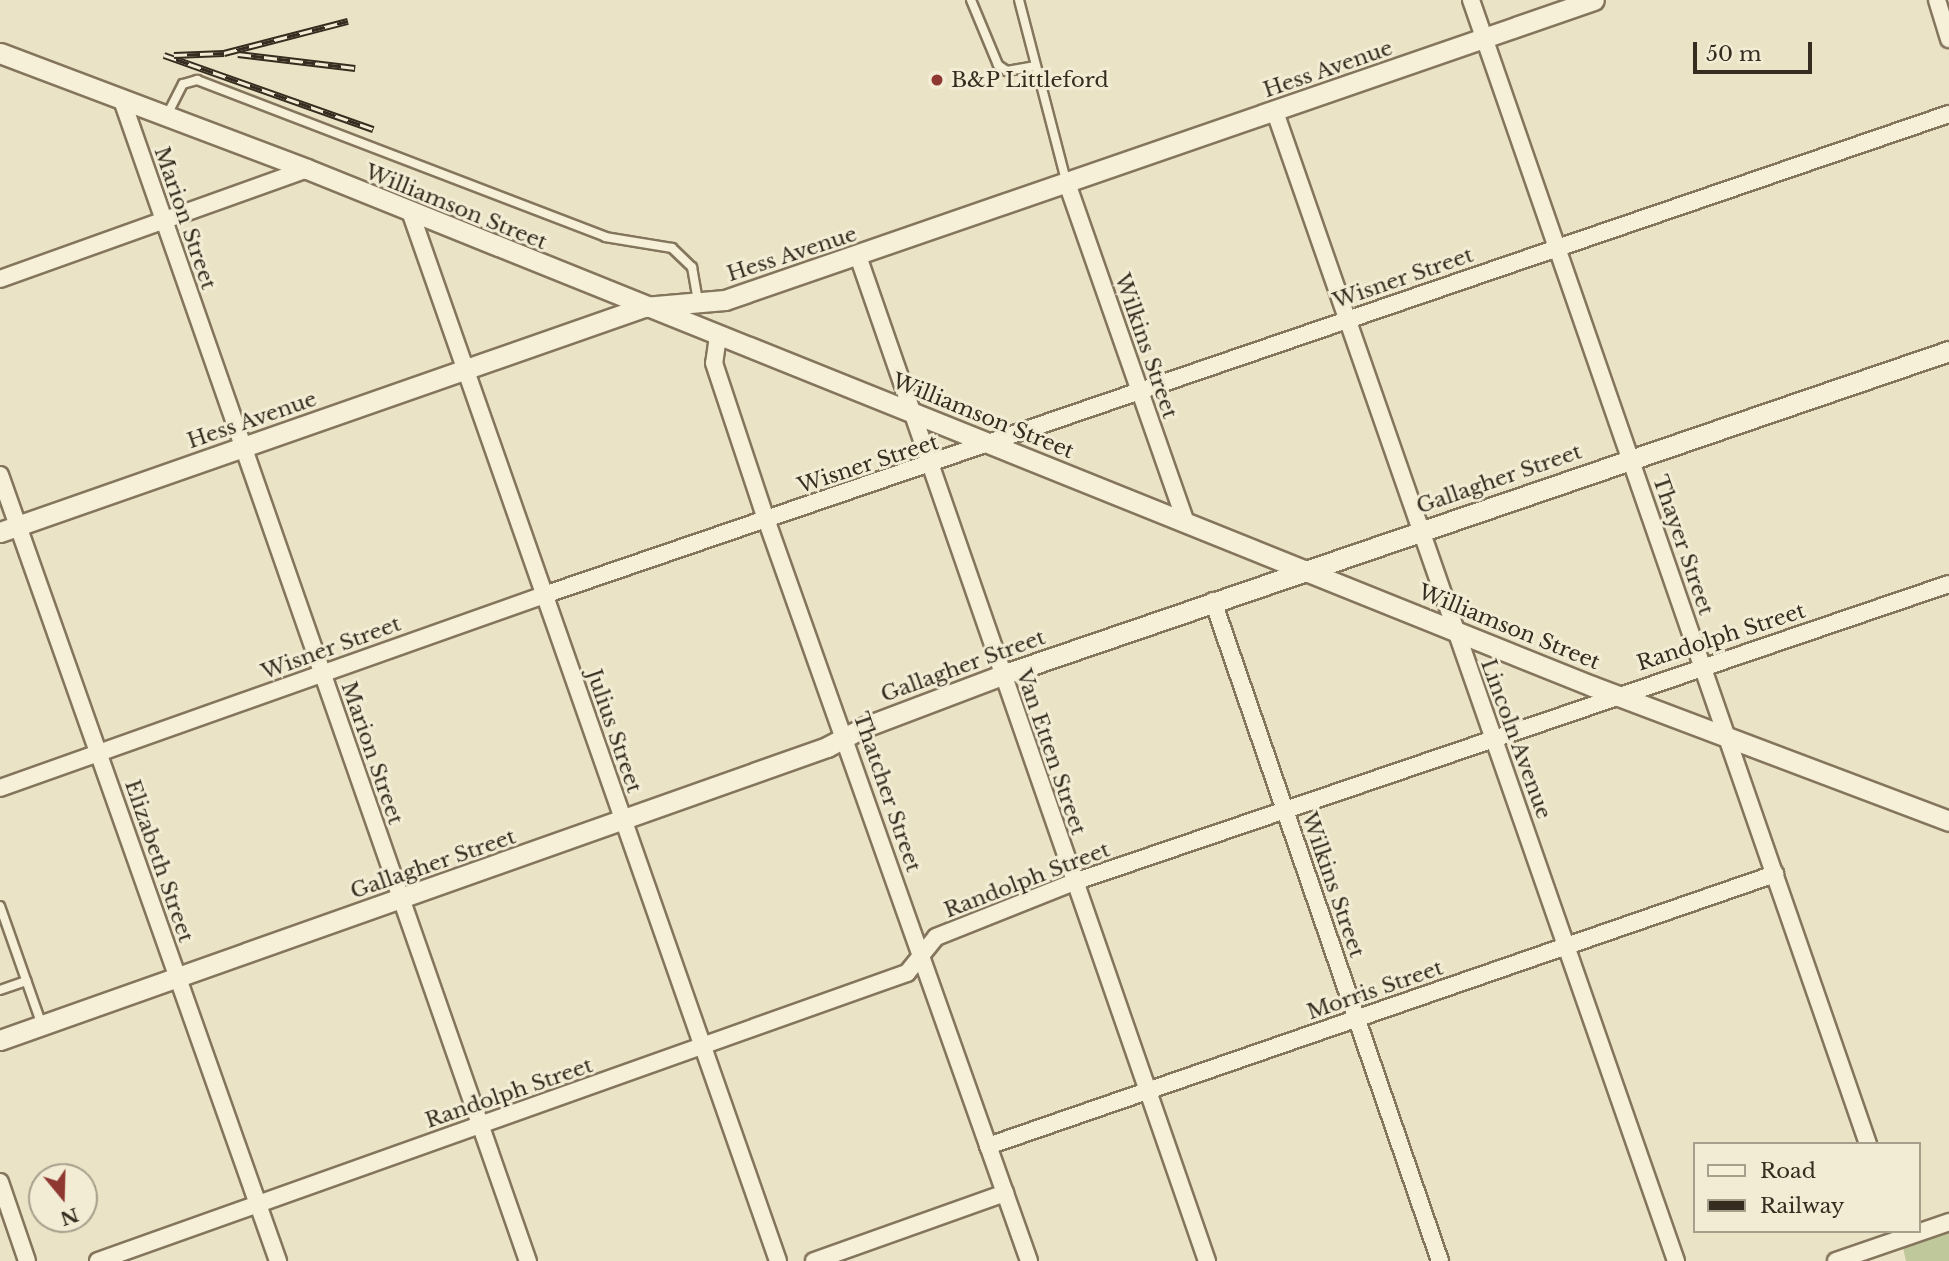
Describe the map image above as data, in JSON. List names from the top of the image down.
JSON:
{
  "streets": {
    "street": [
      "Hess Avenue",
      "Williamson Street",
      "Marion Street",
      "Wisner Street",
      "Wilkins Street",
      "Gallagher Street",
      "Thayer Street",
      "Randolph Street",
      "Julius Street",
      "Lincoln Avenue",
      "Van Etten Street",
      "Thatcher Street",
      "Elizabeth Street",
      "Morris Street"
    ]
  },
  "crossings": [
    ["Hess Avenue", "Williamson Street"],
    ["Hess Avenue", "Marion Street"],
    ["Hess Avenue", "Wilkins Street"],
    ["Hess Avenue", "Thayer Street"],
    ["Hess Avenue", "Julius Street"],
    ["Hess Avenue", "Lincoln Avenue"],
    ["Hess Avenue", "Van Etten Street"],
    ["Hess Avenue", "Elizabeth Street"],
    ["Williamson Street", "Marion Street"],
    ["Williamson Street", "Wisner Street"],
    ["Williamson Street", "Wilkins Street"],
    ["Williamson Street", "Gallagher Street"],
    ["Williamson Street", "Thayer Street"],
    ["Williamson Street", "Randolph Street"],
    ["Williamson Street", "Julius Street"],
    ["Williamson Street", "Lincoln Avenue"],
    ["Williamson Street", "Van Etten Street"],
    ["Williamson Street", "Thatcher Street"],
    ["Marion Street", "Wisner Street"],
    ["Marion Street", "Gallagher Street"],
    ["Marion Street", "Randolph Street"],
    ["Wisner Street", "Wilkins Street"],
    ["Wisner Street", "Thayer Street"],
    ["Wisner Street", "Julius Street"],
    ["Wisner Street", "Lincoln Avenue"],
    ["Wisner Street", "Van Etten Street"],
    ["Wisner Street", "Thatcher Street"],
    ["Wisner Street", "Elizabeth Street"],
    ["Wilkins Street", "Gallagher Street"],
    ["Wilkins Street", "Randolph Street"],
    ["Wilkins Street", "Morris Street"],
    ["Gallagher Street", "Thayer Street"],
    ["Gallagher Street", "Julius Street"],
    ["Gallagher Street", "Lincoln Avenue"],
    ["Gallagher Street", "Van Etten Street"],
    ["Gallagher Street", "Thatcher Street"],
    ["Gallagher Street", "Elizabeth Street"],
    ["Thayer Street", "Randolph Street"],
    ["Thayer Street", "Morris Street"],
    ["Randolph Street", "Julius Street"],
    ["Randolph Street", "Lincoln Avenue"],
    ["Randolph Street", "Van Etten Street"],
    ["Randolph Street", "Thatcher Street"],
    ["Randolph Street", "Elizabeth Street"],
    ["Lincoln Avenue", "Morris Street"],
    ["Van Etten Street", "Morris Street"],
    ["Thatcher Street", "Morris Street"]
  ],
  "places": ["B&P Littleford"],
  "legend": ["Road", "Railway"],
  "scale_bar": "50 m",
  "north": "bottom"
}
